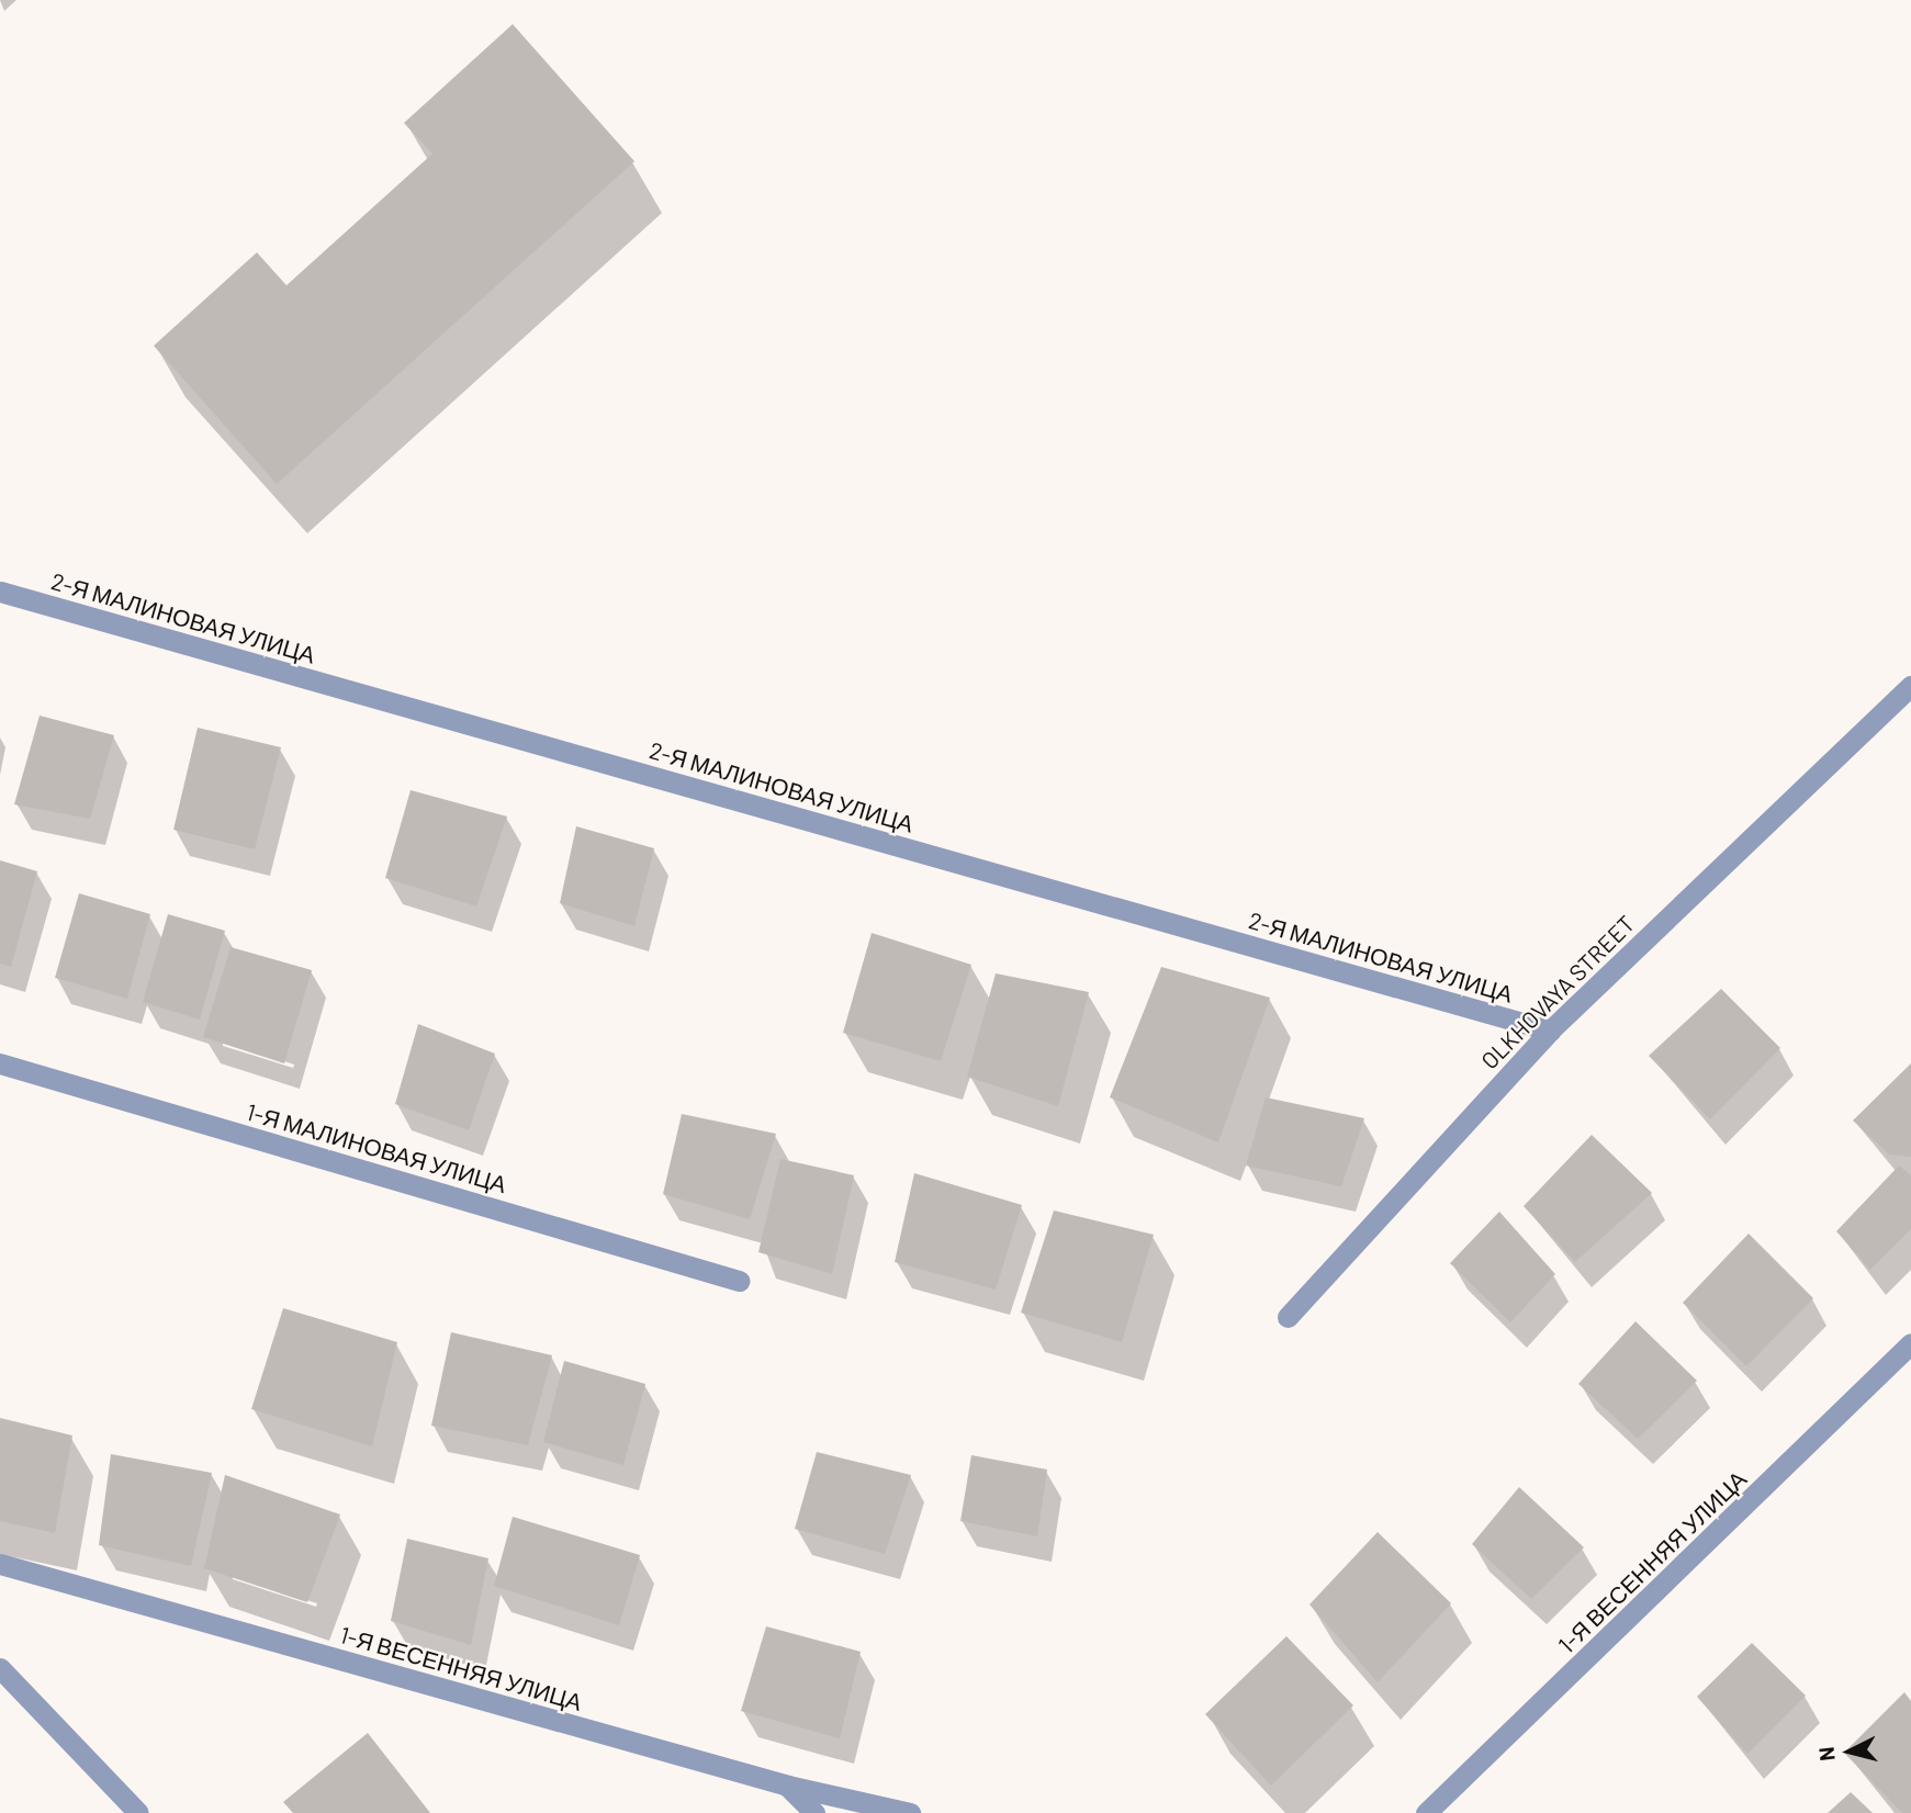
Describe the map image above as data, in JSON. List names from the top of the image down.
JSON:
{
  "streets": {
    "street": [
      "2-Я МАЛИНОВАЯ УЛИЦА",
      "OLKHOVAYA STREET",
      "1-Я МАЛИНОВАЯ УЛИЦА",
      "1-Я ВЕСЕННЯЯ УЛИЦА"
    ]
  },
  "crossings": [
    ["2-Я МАЛИНОВАЯ УЛИЦА", "OLKHOVAYA STREET"]
  ],
  "north": "left"
}
